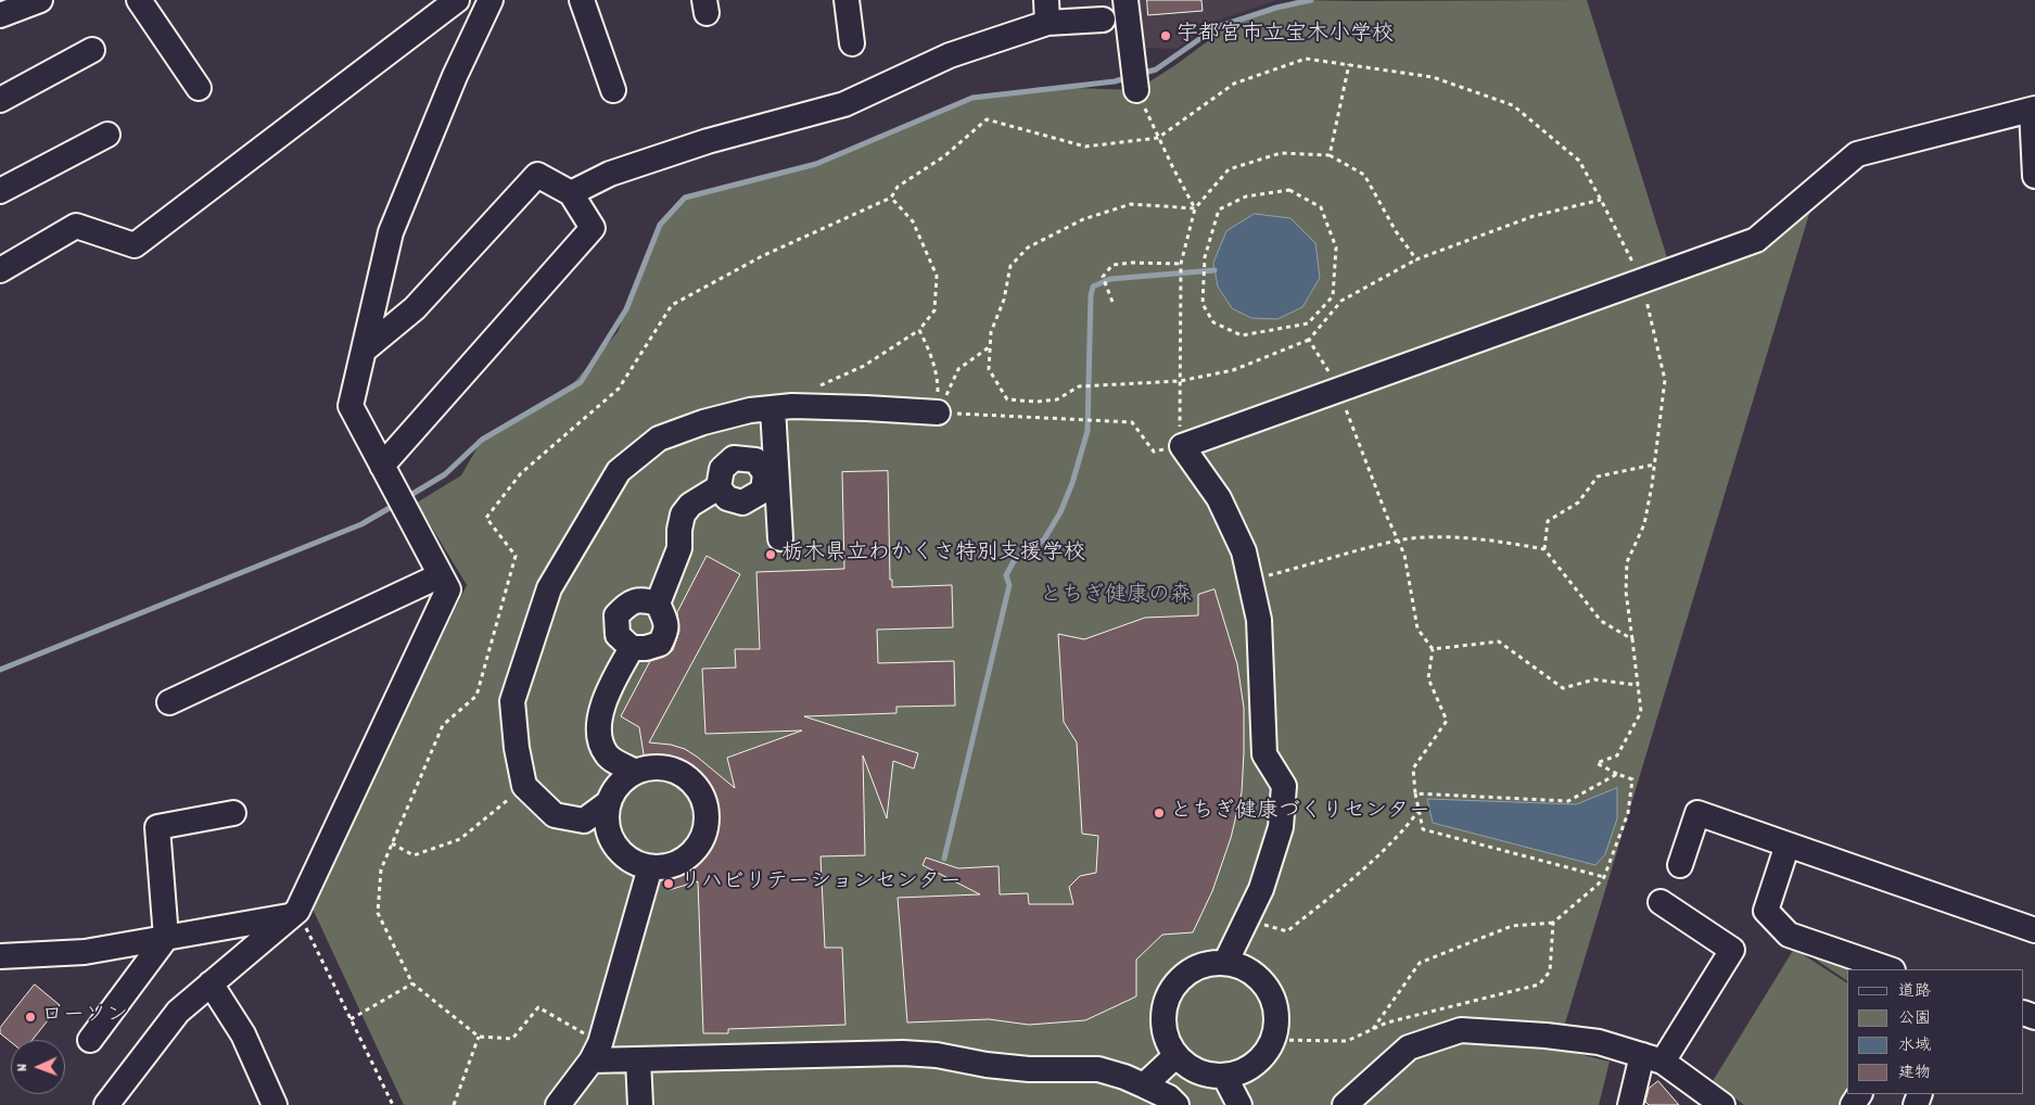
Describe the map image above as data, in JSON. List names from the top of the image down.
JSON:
{
  "parks": ["とちぎ健康の森"],
  "places": [
    "宇都宮市立宝木小学校",
    "栃木県立わかくさ特別支援学校",
    "とちぎ健康づくりセンター",
    "リハビリテーションセンター",
    "ローソン"
  ],
  "legend": [
    "道路",
    "公園",
    "水域",
    "建物"
  ],
  "north": "left"
}
